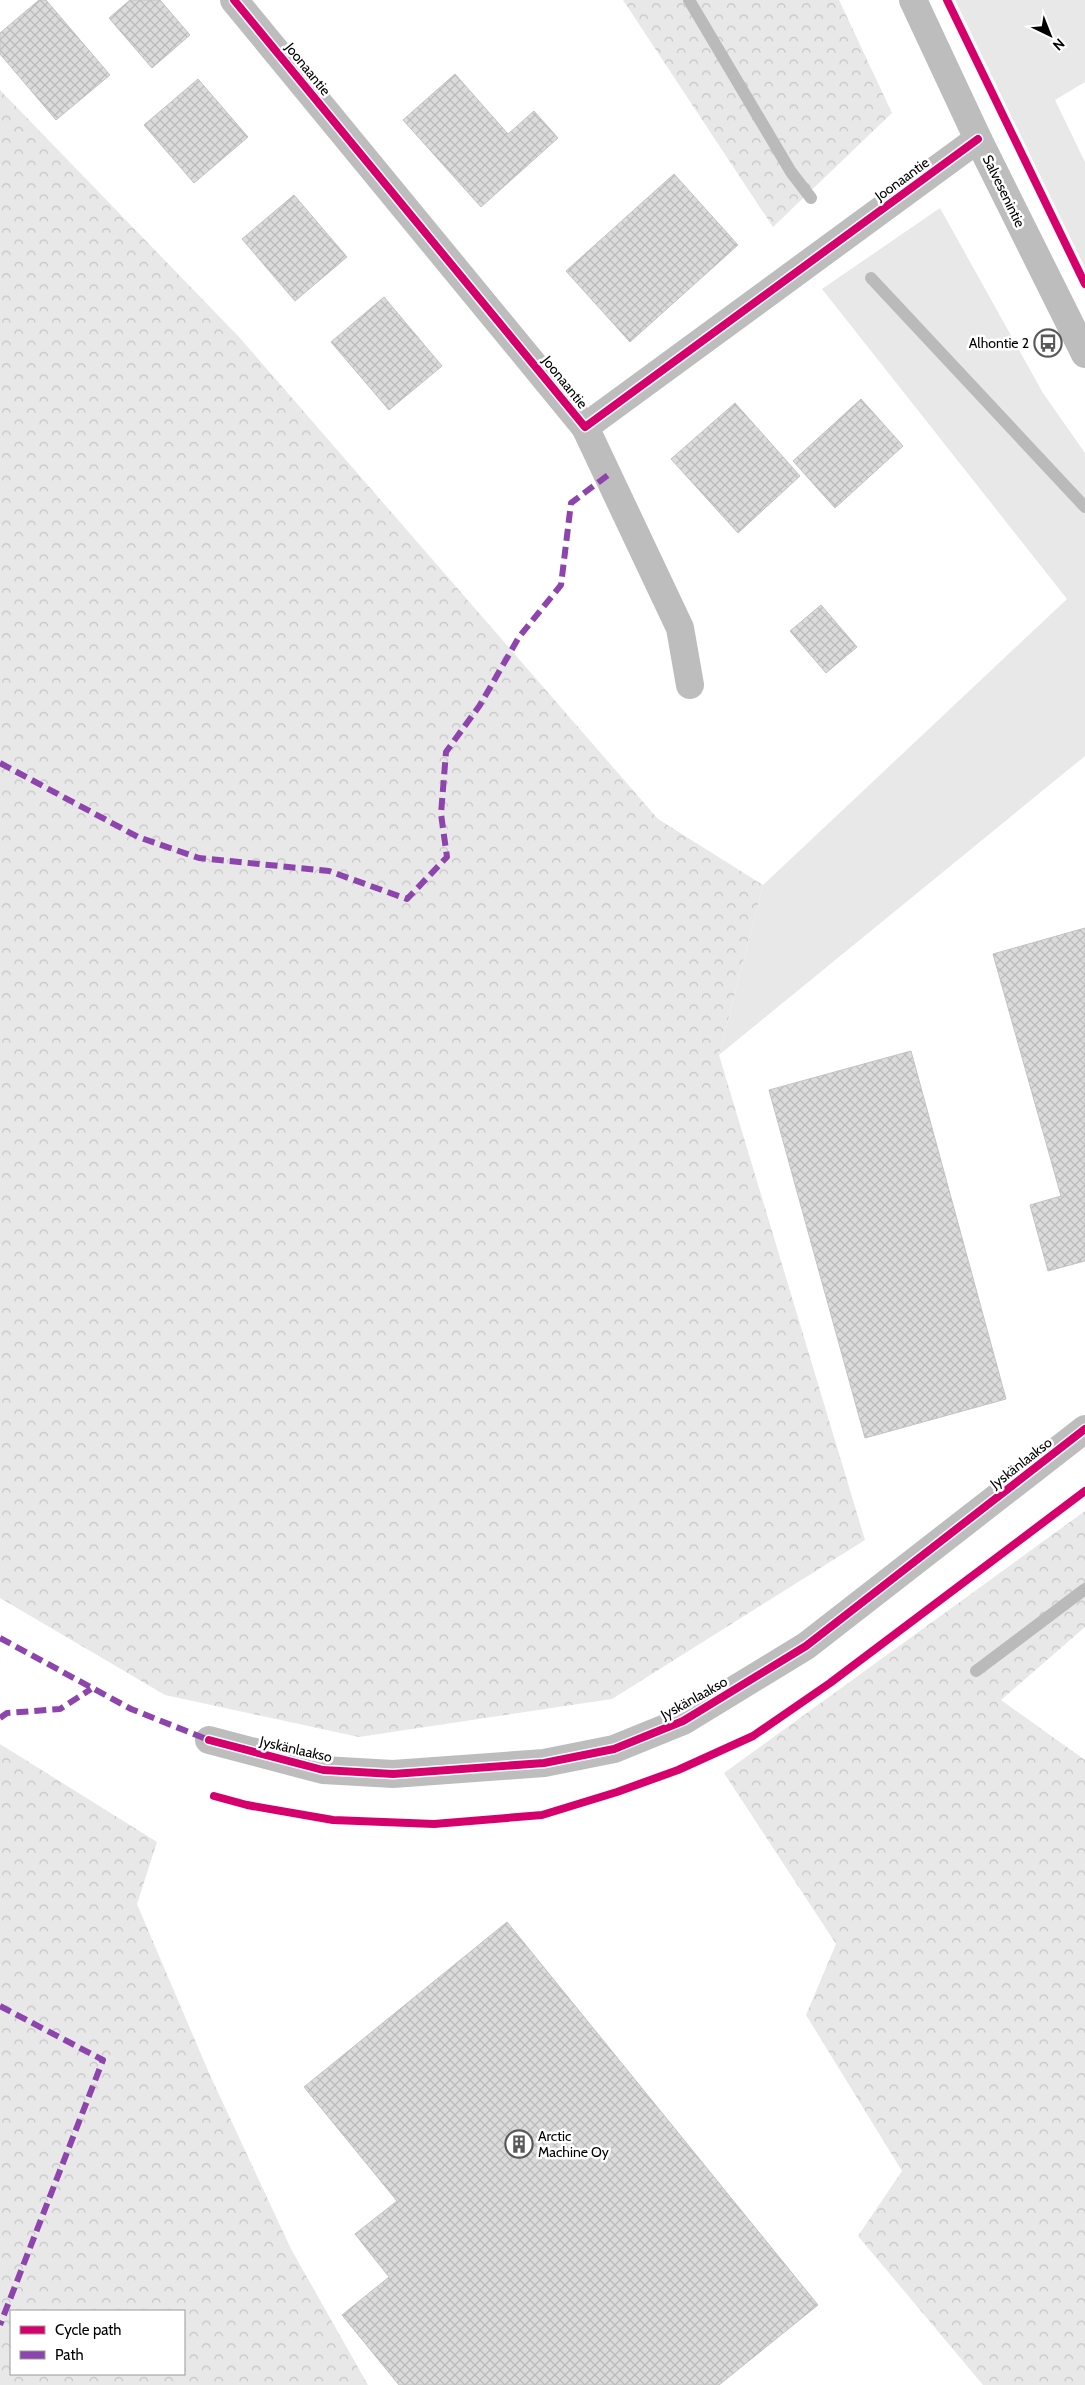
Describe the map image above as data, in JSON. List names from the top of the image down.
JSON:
{
  "streets": {
    "street": ["Joonaantie", "Salvesenintie", "Jyskänlaakso"]
  },
  "crossings": [
    ["Joonaantie", "Salvesenintie"]
  ],
  "places": {
    "bus stop": ["Alhontie 2"],
    "building": ["Arctic Machine Oy"]
  },
  "legend": ["Cycle path", "Path"],
  "north": "bottom right"
}
